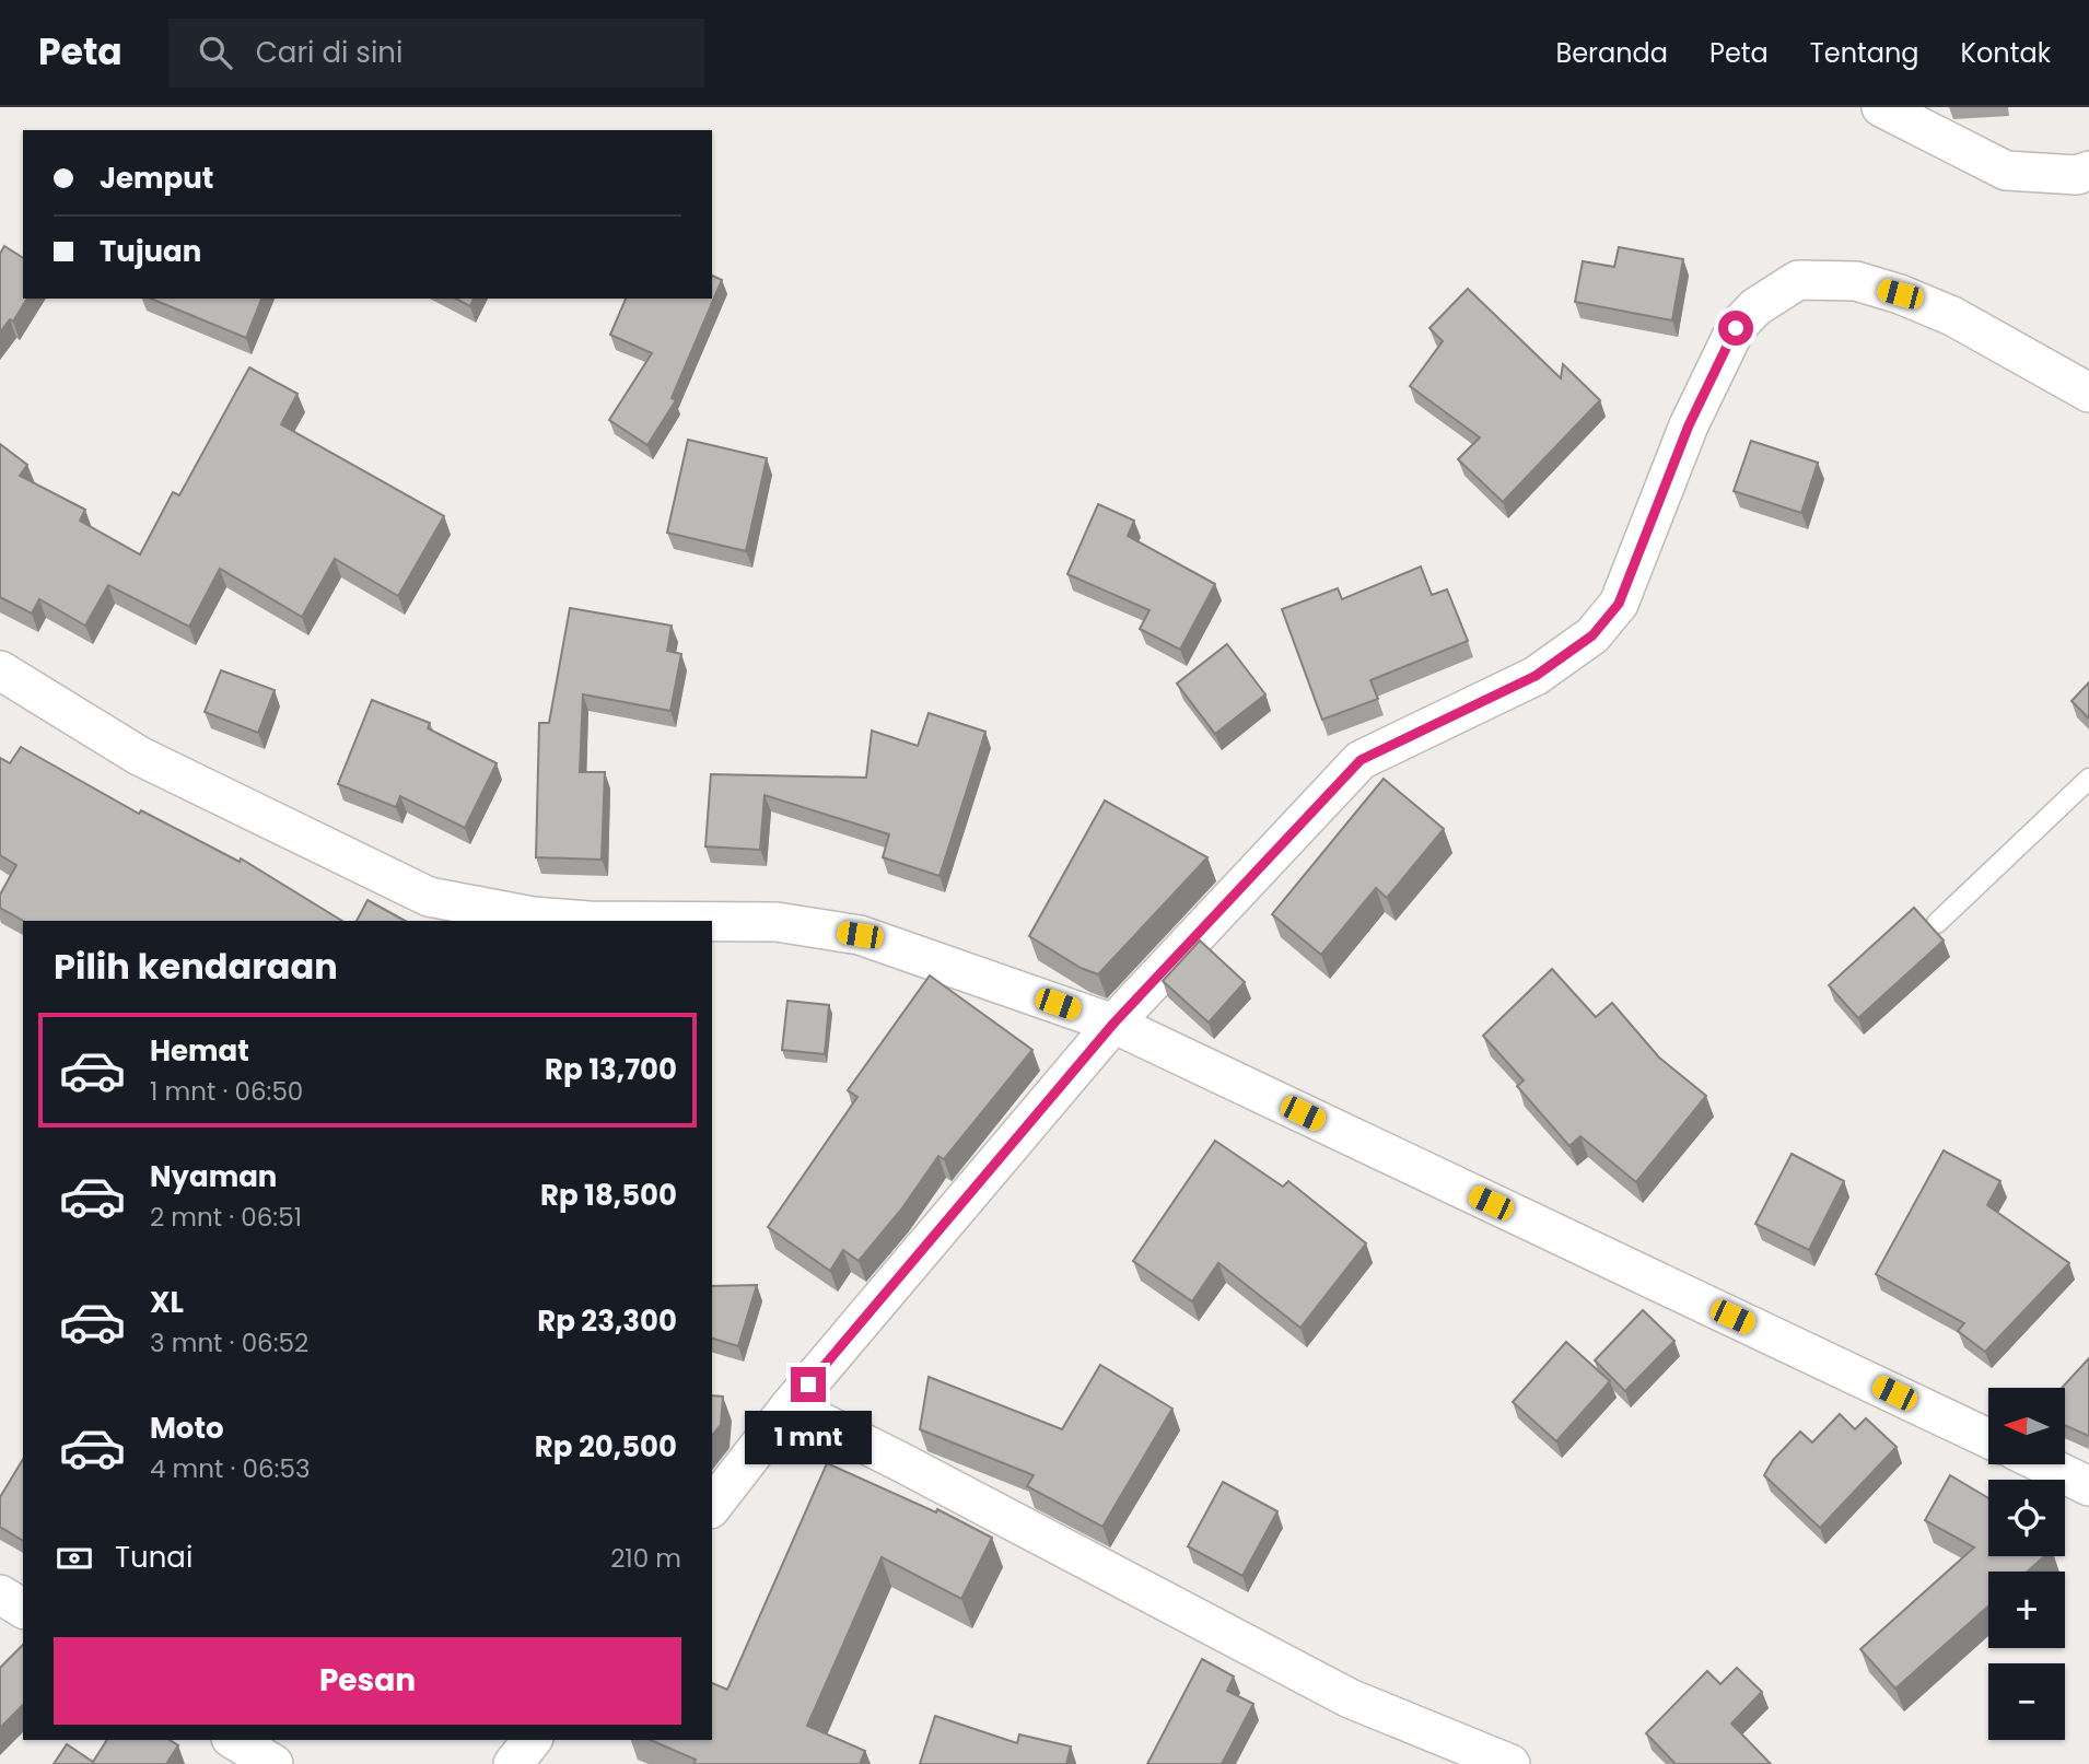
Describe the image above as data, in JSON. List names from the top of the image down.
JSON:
{
  "north": "left",
  "page": {
    "header": "Peta",
    "search": "Cari di sini",
    "nav": [
      "Beranda",
      "Peta",
      "Tentang",
      "Kontak"
    ],
    "banner": ["Jemput", "Tujuan"],
    "heading": "Pilih kendaraan",
    "list": [
      {
        "name": "Hemat",
        "note": "1 mnt · 06:50",
        "value": "Rp 13,700"
      },
      {
        "name": "Nyaman",
        "note": "2 mnt · 06:51",
        "value": "Rp 18,500"
      },
      {
        "name": "XL",
        "note": "3 mnt · 06:52",
        "value": "Rp 23,300"
      },
      {
        "name": "Moto",
        "note": "4 mnt · 06:53",
        "value": "Rp 20,500"
      }
    ],
    "map_buttons": ["+", "−"],
    "bubble": "1 mnt",
    "pay": ["Tunai", "210 m"],
    "buttons": "Pesan"
  }
}
